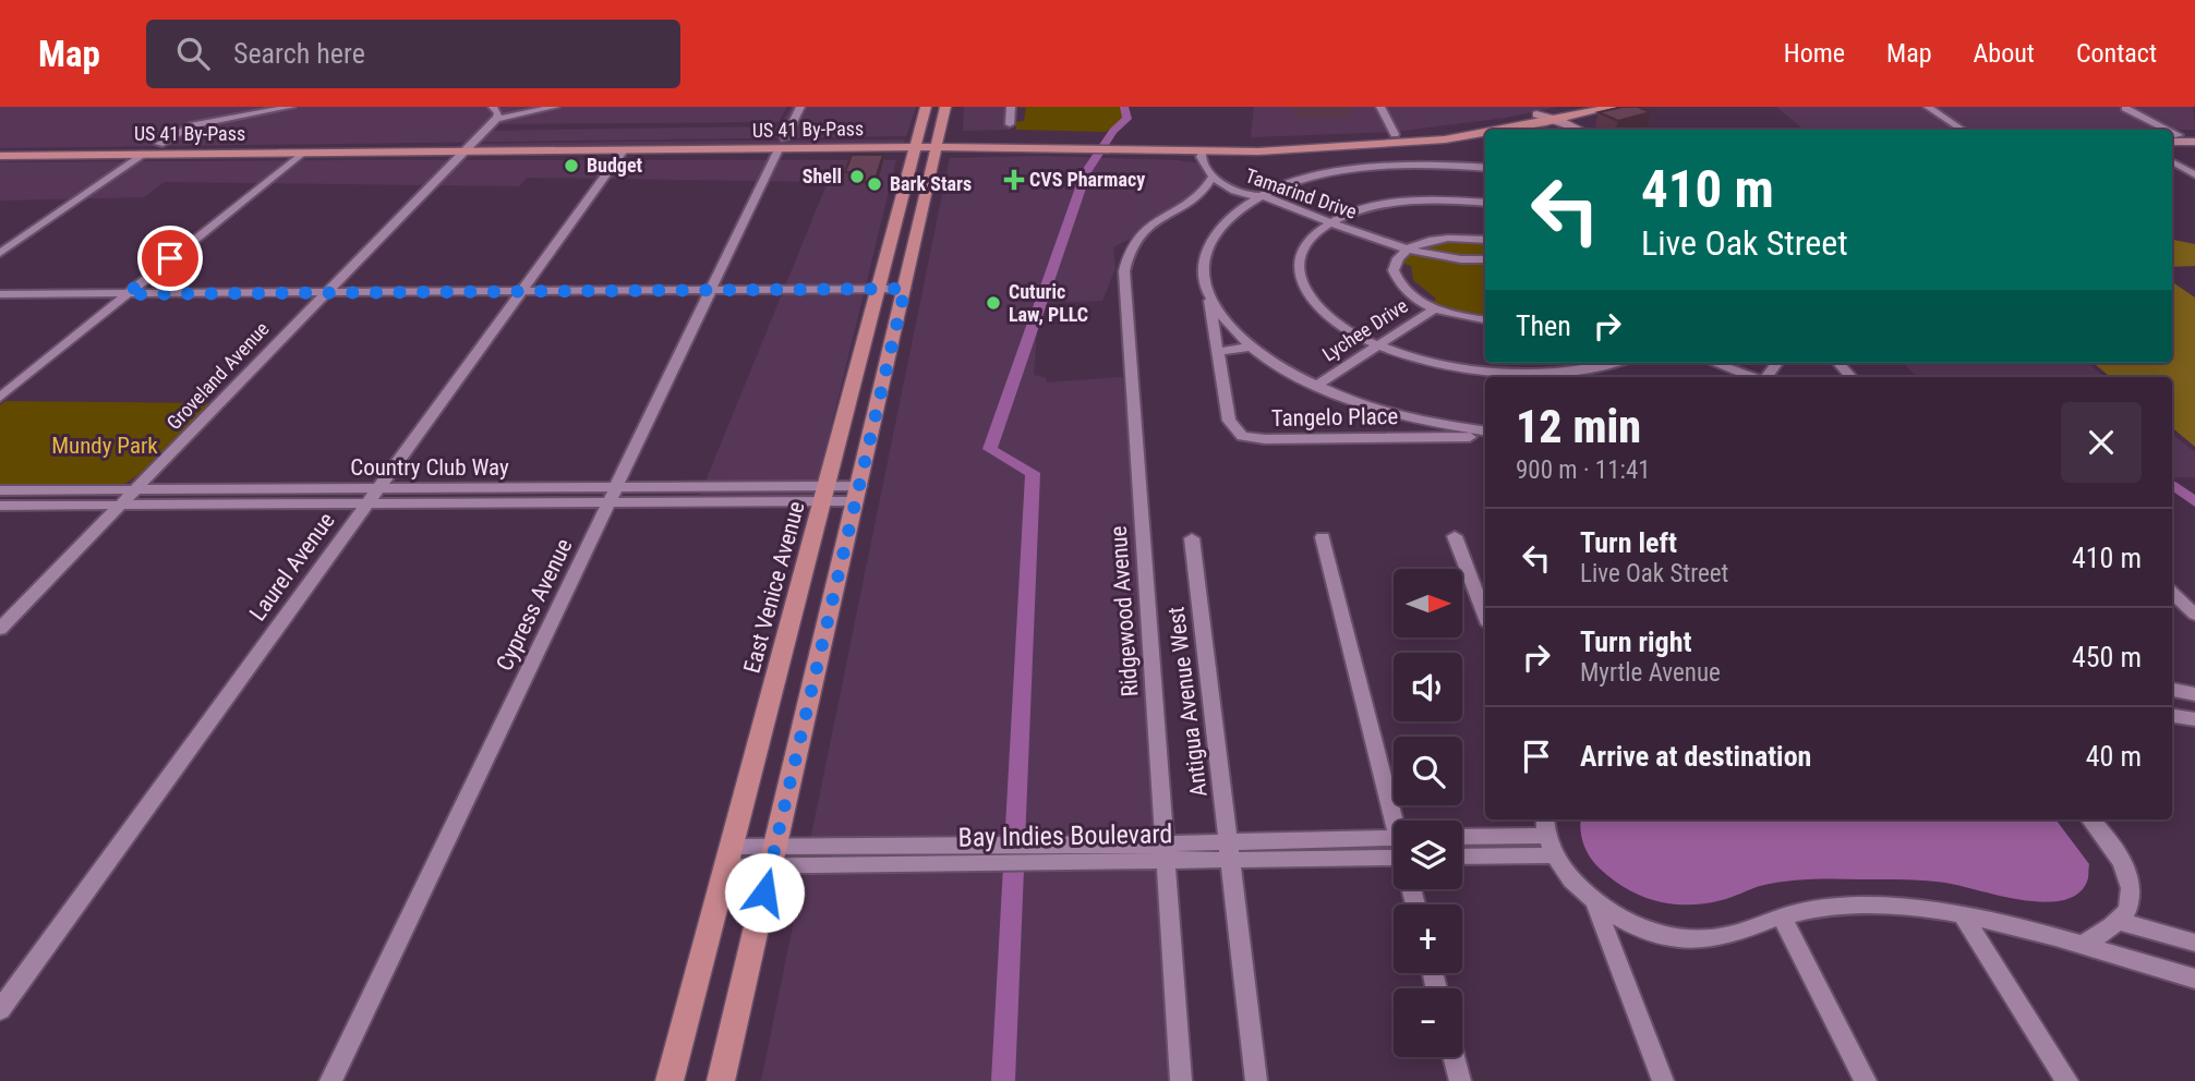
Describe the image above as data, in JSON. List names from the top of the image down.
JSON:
{
  "streets": {
    "main road": ["US 41 By-Pass", "East Venice Avenue"],
    "street": [
      "Tamarind Drive",
      "Lychee Drive",
      "Groveland Avenue",
      "Tangelo Place",
      "Country Club Way",
      "Laurel Avenue",
      "Cypress Avenue",
      "Ridgewood Avenue",
      "Antigua Avenue West",
      "Bay Indies Boulevard"
    ]
  },
  "crossings": [
    ["US 41 By-Pass", "Tamarind Drive"],
    ["US 41 By-Pass", "Groveland Avenue"],
    ["US 41 By-Pass", "Laurel Avenue"],
    ["US 41 By-Pass", "East Venice Avenue"],
    ["US 41 By-Pass", "Cypress Avenue"],
    ["Tamarind Drive", "Tangelo Place"],
    ["Tamarind Drive", "Ridgewood Avenue"],
    ["Groveland Avenue", "Country Club Way"],
    ["Country Club Way", "Laurel Avenue"],
    ["Country Club Way", "East Venice Avenue"],
    ["Country Club Way", "Cypress Avenue"],
    ["East Venice Avenue", "Bay Indies Boulevard"],
    ["Ridgewood Avenue", "Bay Indies Boulevard"],
    ["Antigua Avenue West", "Bay Indies Boulevard"]
  ],
  "parks": ["Mundy Park"],
  "places": {
    "other": [
      "Budget",
      "Shell",
      "Bark Stars",
      "Cuturic Law, PLLC"
    ],
    "health": ["CVS Pharmacy"]
  },
  "north": "right",
  "page": {
    "header": "Map",
    "search": "Search here",
    "nav": [
      "Home",
      "Map",
      "About",
      "Contact"
    ],
    "turn": ["410 m", "Live Oak Street"],
    "then": "Then",
    "heading": ["12 min", "900 m · 11:41"],
    "list": [
      {
        "name": "Turn left",
        "note": "Live Oak Street",
        "value": "410 m"
      },
      {
        "name": "Turn right",
        "note": "Myrtle Avenue",
        "value": "450 m"
      },
      {
        "name": "Arrive at destination",
        "value": "40 m"
      }
    ],
    "map_buttons": ["+", "−"]
  }
}
